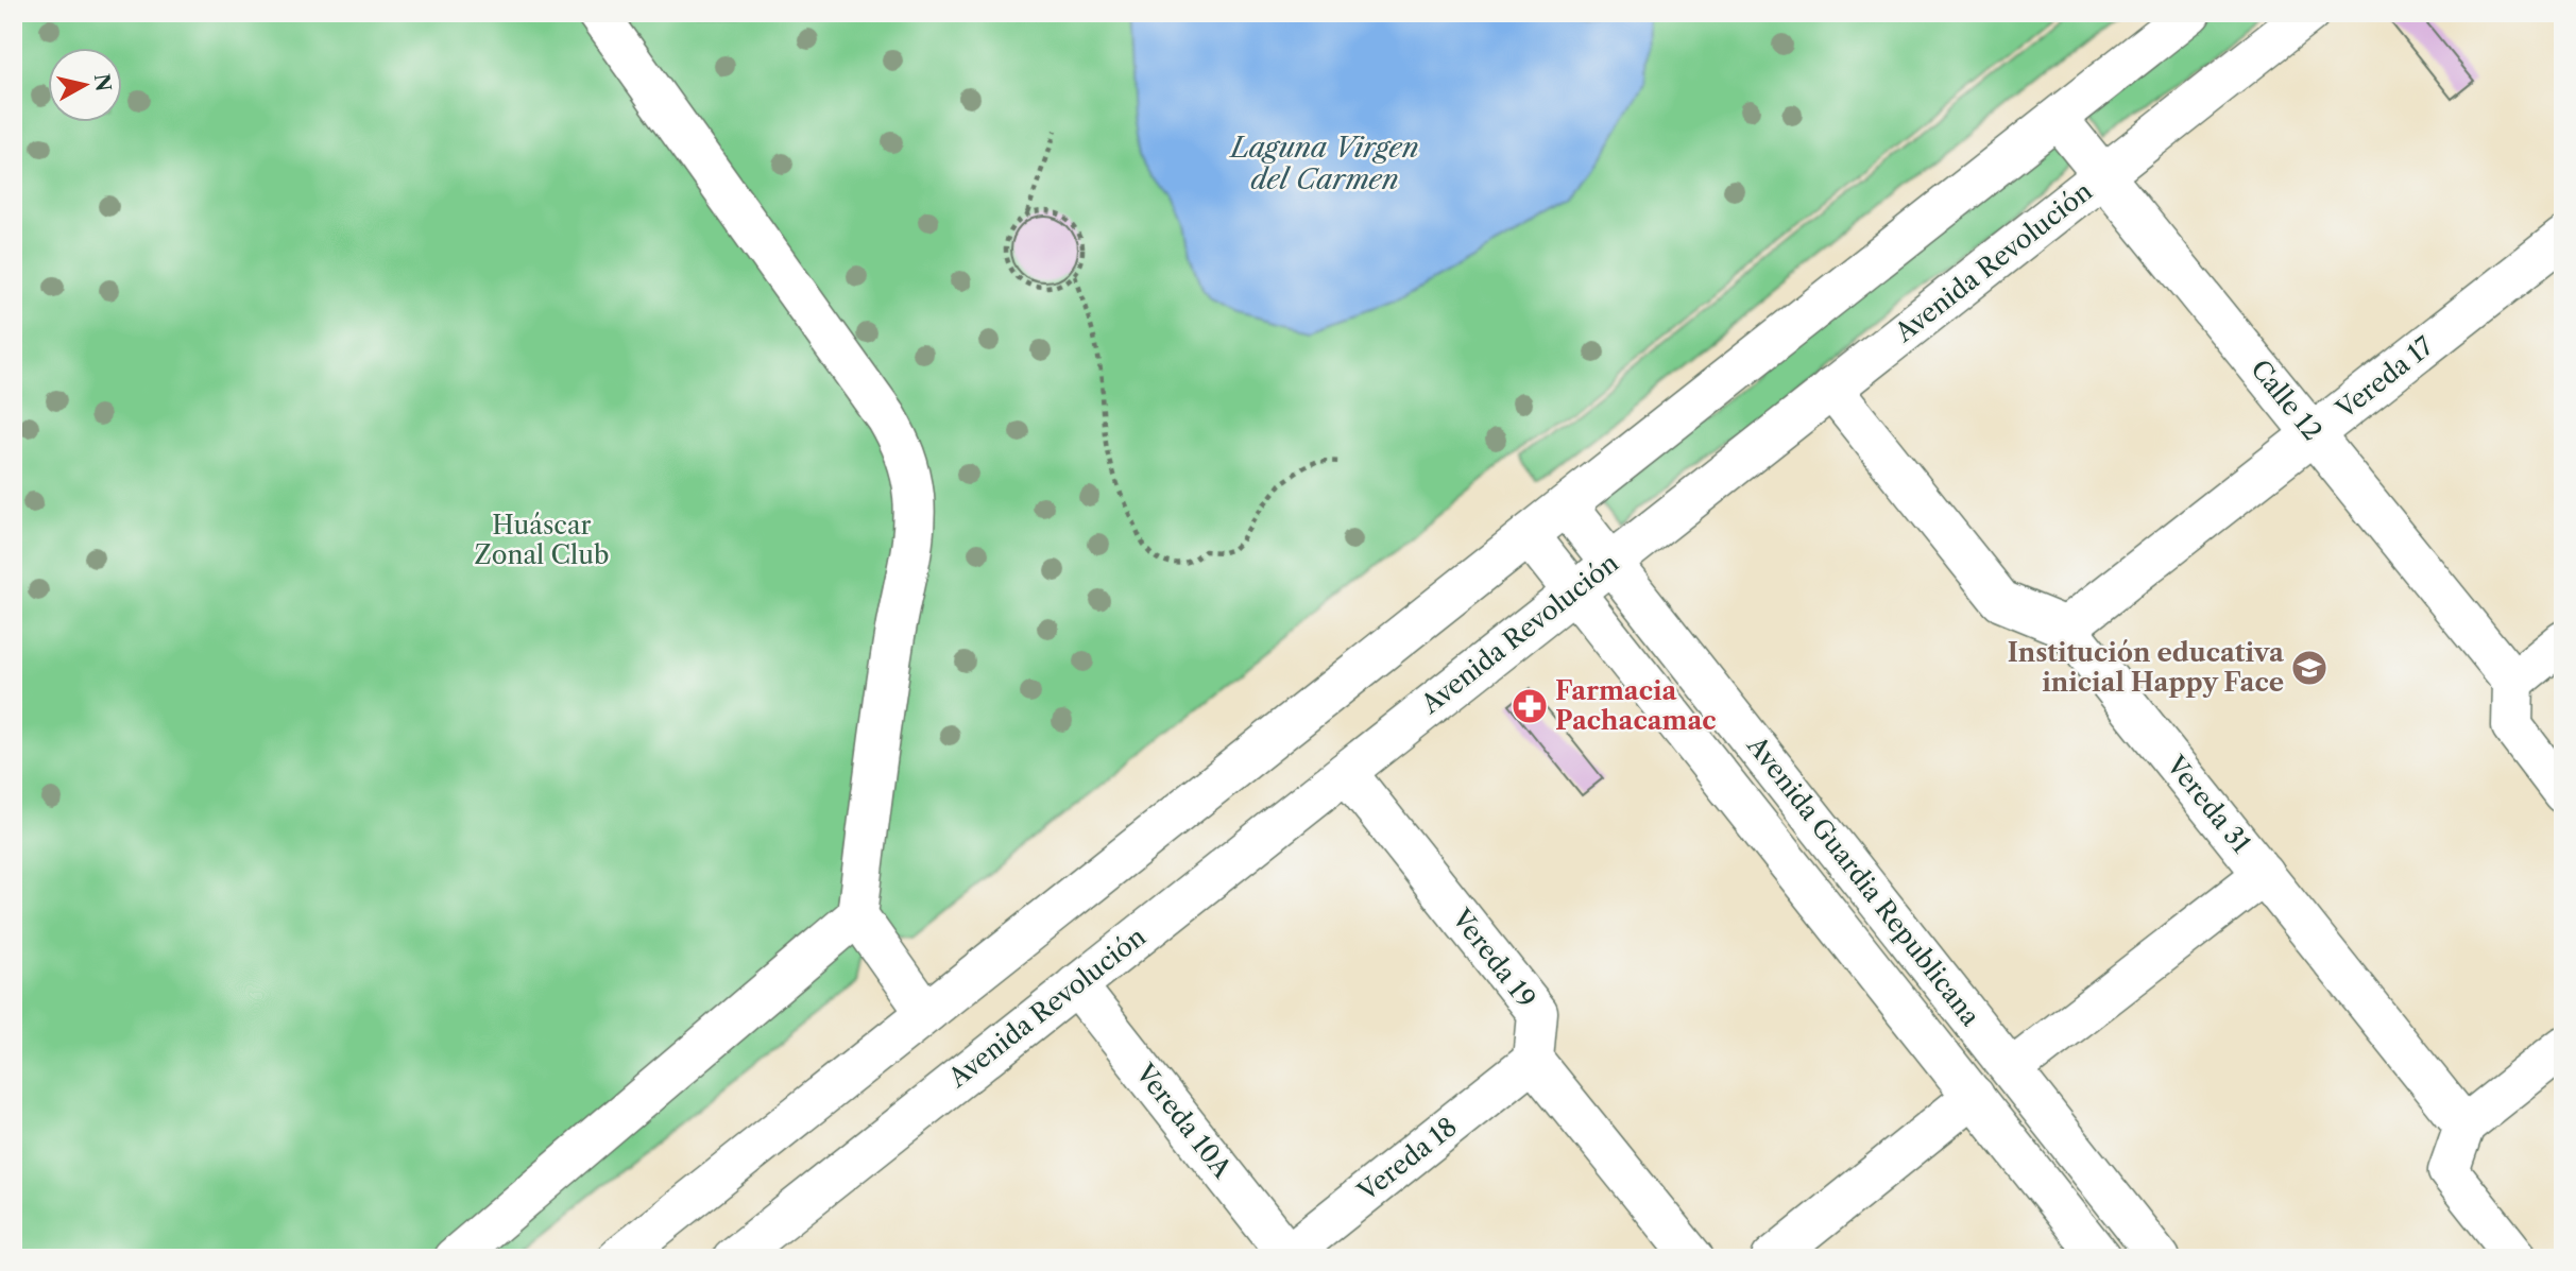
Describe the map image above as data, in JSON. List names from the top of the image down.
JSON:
{
  "streets": {
    "street": [
      "Avenida Revolución",
      "Vereda 17",
      "Calle 12",
      "Vereda 31",
      "Avenida Guardia Republicana",
      "Vereda 19",
      "Vereda 10A",
      "Vereda 18"
    ]
  },
  "crossings": [
    ["Avenida Revolución", "Calle 12"],
    ["Avenida Revolución", "Vereda 31"],
    ["Avenida Revolución", "Avenida Guardia Republicana"],
    ["Avenida Revolución", "Vereda 19"],
    ["Avenida Revolución", "Vereda 10A"],
    ["Vereda 17", "Calle 12"],
    ["Vereda 17", "Vereda 31"],
    ["Vereda 19", "Vereda 18"],
    ["Vereda 10A", "Vereda 18"]
  ],
  "water": ["Laguna Virgen del Carmen"],
  "parks": ["Huáscar Zonal Club"],
  "places": {
    "school or university": ["Institución educativa inicial Happy Face"],
    "pharmacy": ["Farmacia Pachacamac"]
  },
  "north": "right"
}
